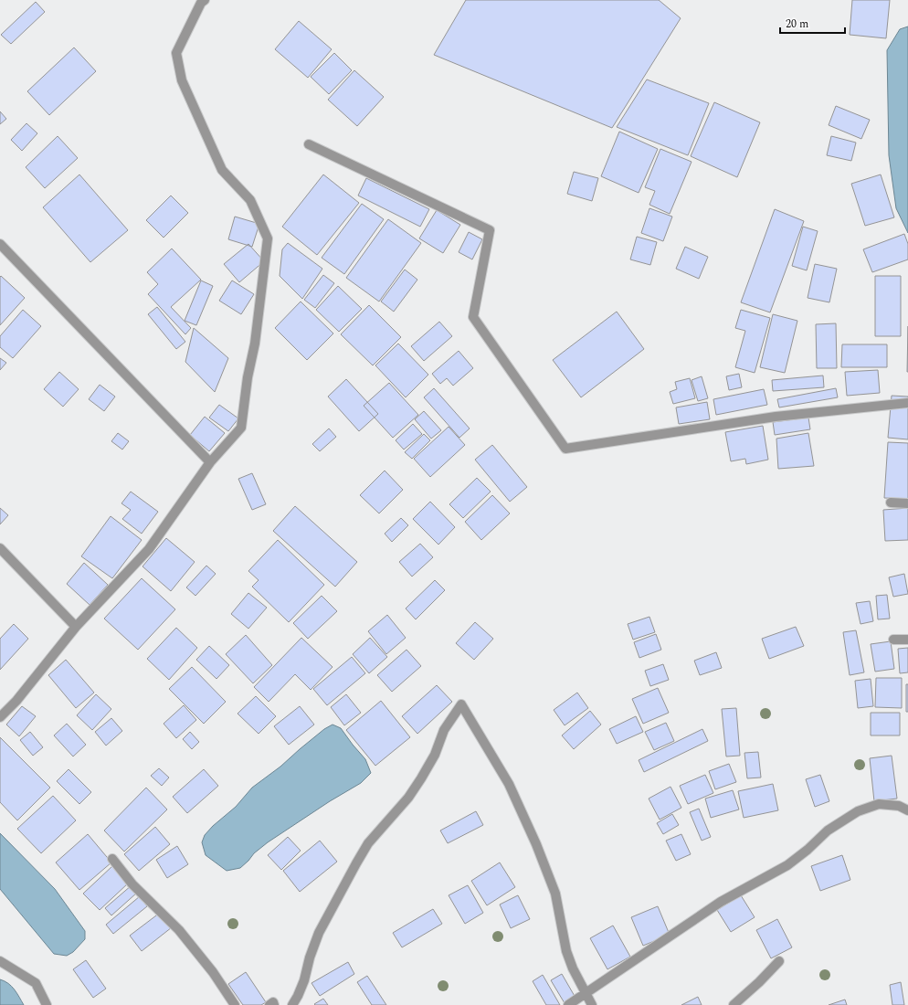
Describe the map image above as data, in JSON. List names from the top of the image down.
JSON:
{
  "scale_bar": "20 m"
}
